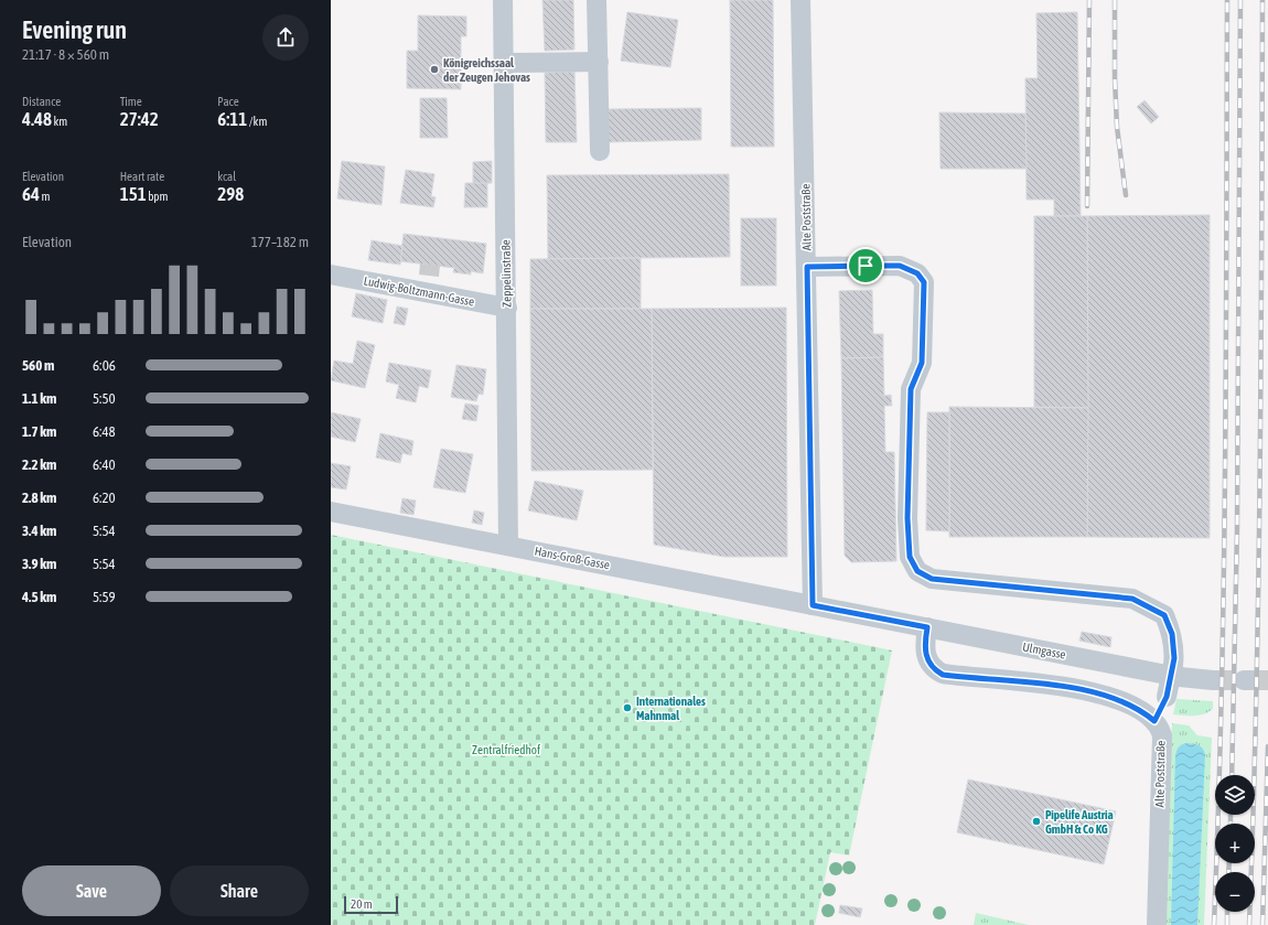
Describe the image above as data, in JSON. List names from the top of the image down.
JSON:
{
  "streets": {
    "street": [
      "Alte Poststraße",
      "Zeppelinstraße",
      "Ludwig-Boltzmann-Gasse",
      "Hans-Groß-Gasse",
      "Ulmgasse"
    ]
  },
  "crossings": [
    ["Alte Poststraße", "Hans-Groß-Gasse"],
    ["Zeppelinstraße", "Ludwig-Boltzmann-Gasse"],
    ["Zeppelinstraße", "Hans-Groß-Gasse"]
  ],
  "parks": ["Zentralfriedhof"],
  "places": ["Königreichssaal der Zeugen Jehovas", "Internationales Mahnmal", "Pipelife Austria GmbH & Co KG"],
  "scale_bar": "20 m",
  "page": {
    "heading": ["Evening run", "21:17 · 8 × 560 m"],
    "stats": [
      ["Distance", "4.48 km"],
      ["Time", "27:42"],
      ["Pace", "6:11 /km"],
      ["Elevation", "64 m"],
      ["Heart rate", "151 bpm"],
      ["kcal", "298"]
    ],
    "chart": ["Elevation", "177–182 m"],
    "list": [
      {
        "name": "560 m",
        "note": "6:06"
      },
      {
        "name": "1.1 km",
        "note": "5:50"
      },
      {
        "name": "1.7 km",
        "note": "6:48"
      },
      {
        "name": "2.2 km",
        "note": "6:40"
      },
      {
        "name": "2.8 km",
        "note": "6:20"
      },
      {
        "name": "3.4 km",
        "note": "5:54"
      },
      {
        "name": "3.9 km",
        "note": "5:54"
      },
      {
        "name": "4.5 km",
        "note": "5:59"
      }
    ],
    "map_buttons": ["+", "−"],
    "buttons": ["Save", "Share"],
    "scale": "20 m"
  }
}
